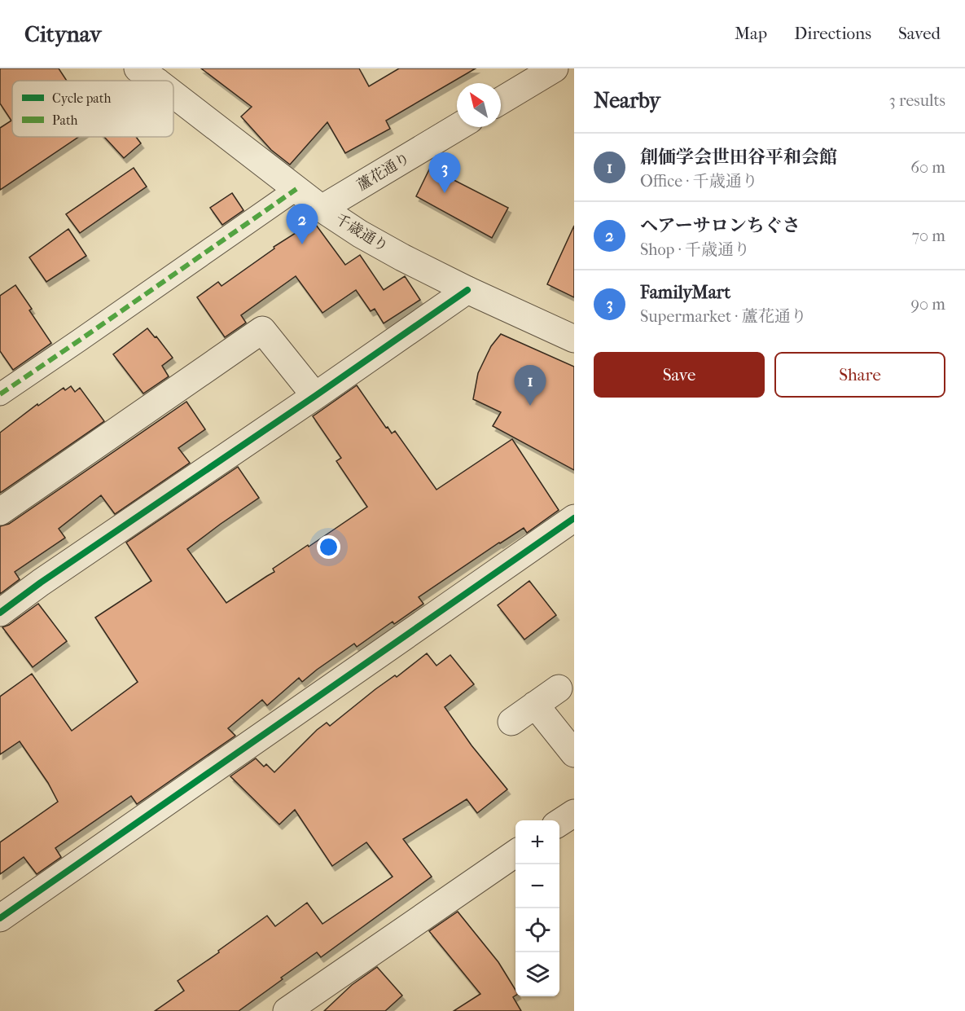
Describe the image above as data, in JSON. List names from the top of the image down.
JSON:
{
  "streets": {
    "street": ["蘆花通り", "千歳通り"]
  },
  "crossings": [
    ["蘆花通り", "千歳通り"]
  ],
  "legend": ["Cycle path", "Path"],
  "north": "top left",
  "page": {
    "header": "Citynav",
    "nav": ["Map", "Directions", "Saved"],
    "heading": ["Nearby", "3 results"],
    "list": [
      {
        "mark": "1",
        "name": "創価学会世田谷平和会館",
        "note": "Office · 千歳通り",
        "value": "60 m"
      },
      {
        "mark": "2",
        "name": "ヘアーサロンちぐさ",
        "note": "Shop · 千歳通り",
        "value": "70 m"
      },
      {
        "mark": "3",
        "name": "FamilyMart",
        "note": "Supermarket · 蘆花通り",
        "value": "90 m"
      }
    ],
    "pins": ["3", "2", "1"],
    "buttons": ["Save", "Share"],
    "map_buttons": ["+", "−"]
  }
}
